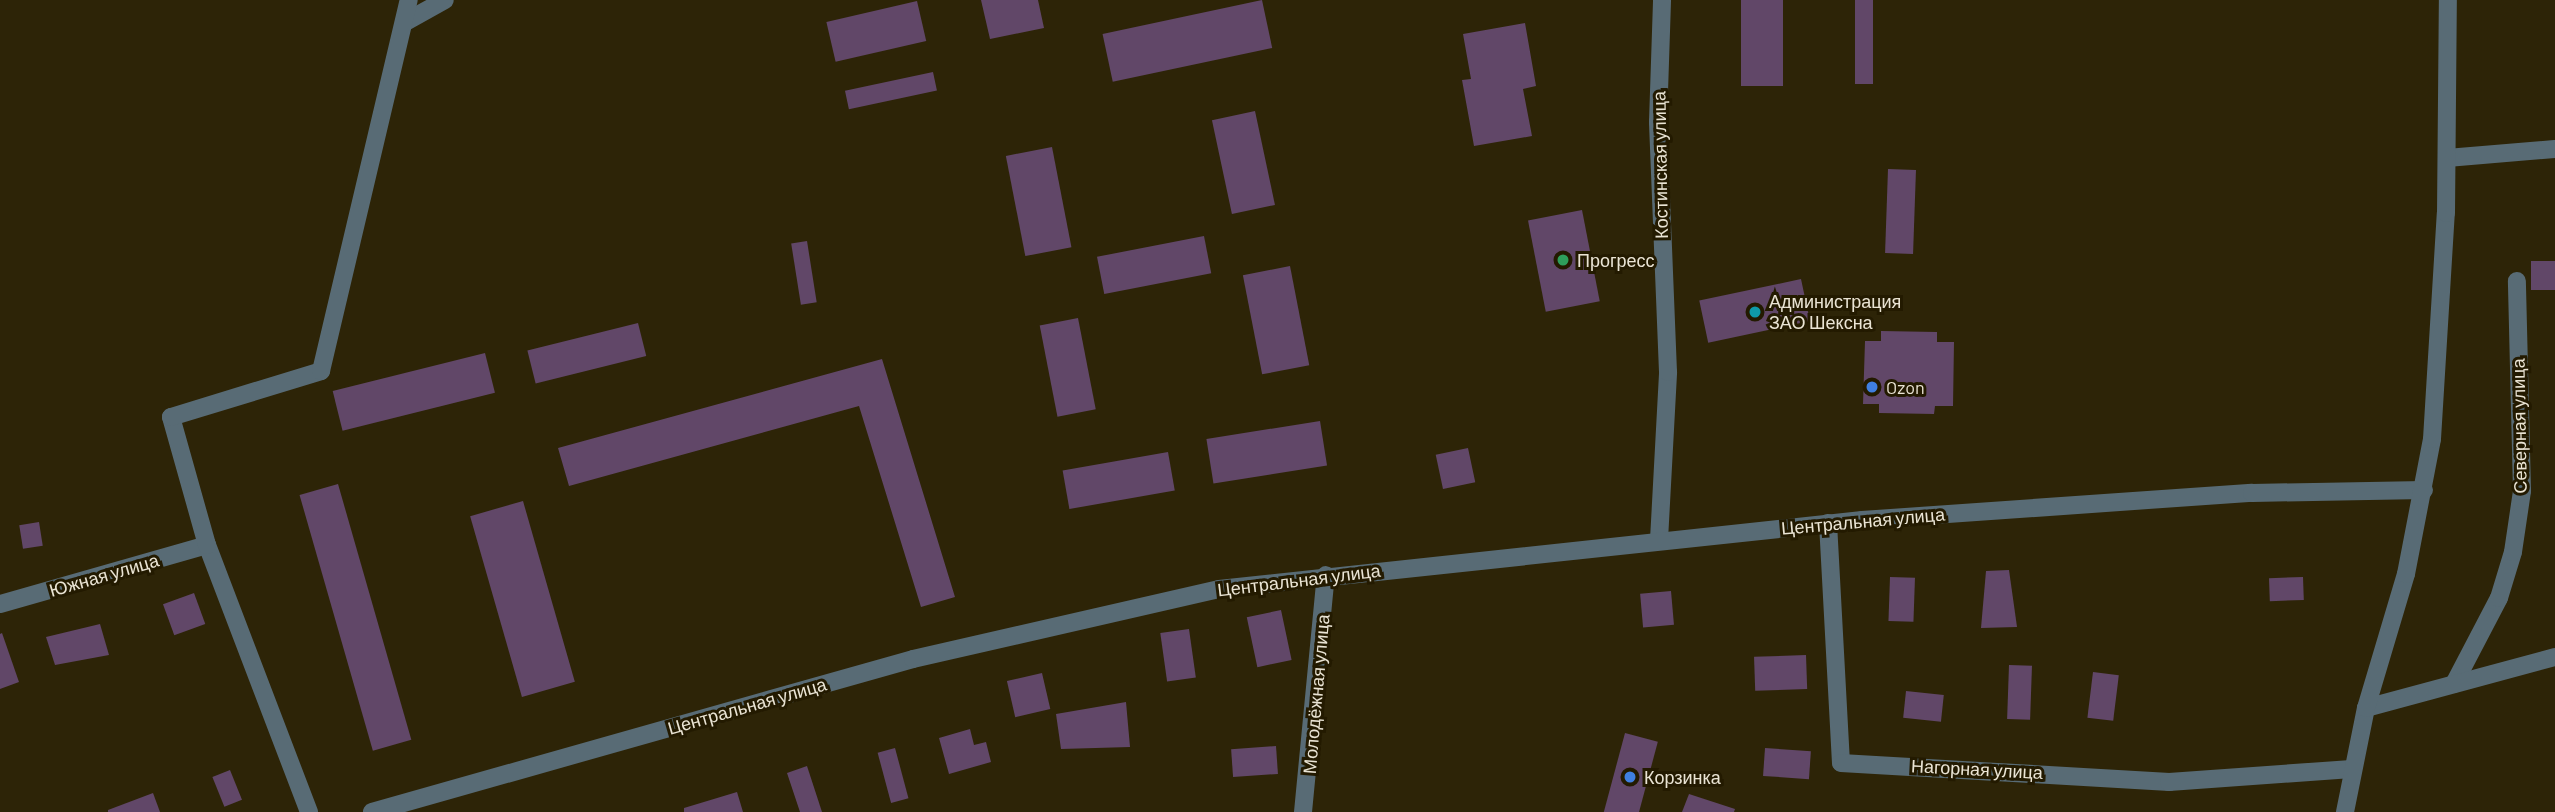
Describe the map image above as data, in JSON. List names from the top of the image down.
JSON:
{
  "streets": {
    "street": [
      "Костинская улица",
      "Северная улица",
      "Центральная улица",
      "Южная улица",
      "Молодёжная улица",
      "Нагорная улица"
    ]
  },
  "crossings": [
    ["Костинская улица", "Центральная улица"],
    ["Центральная улица", "Молодёжная улица"],
    ["Центральная улица", "Нагорная улица"]
  ],
  "places": [
    "Прогресс",
    "Администрация ЗАО Шексна",
    "Ozon",
    "Корзинка"
  ]
}
